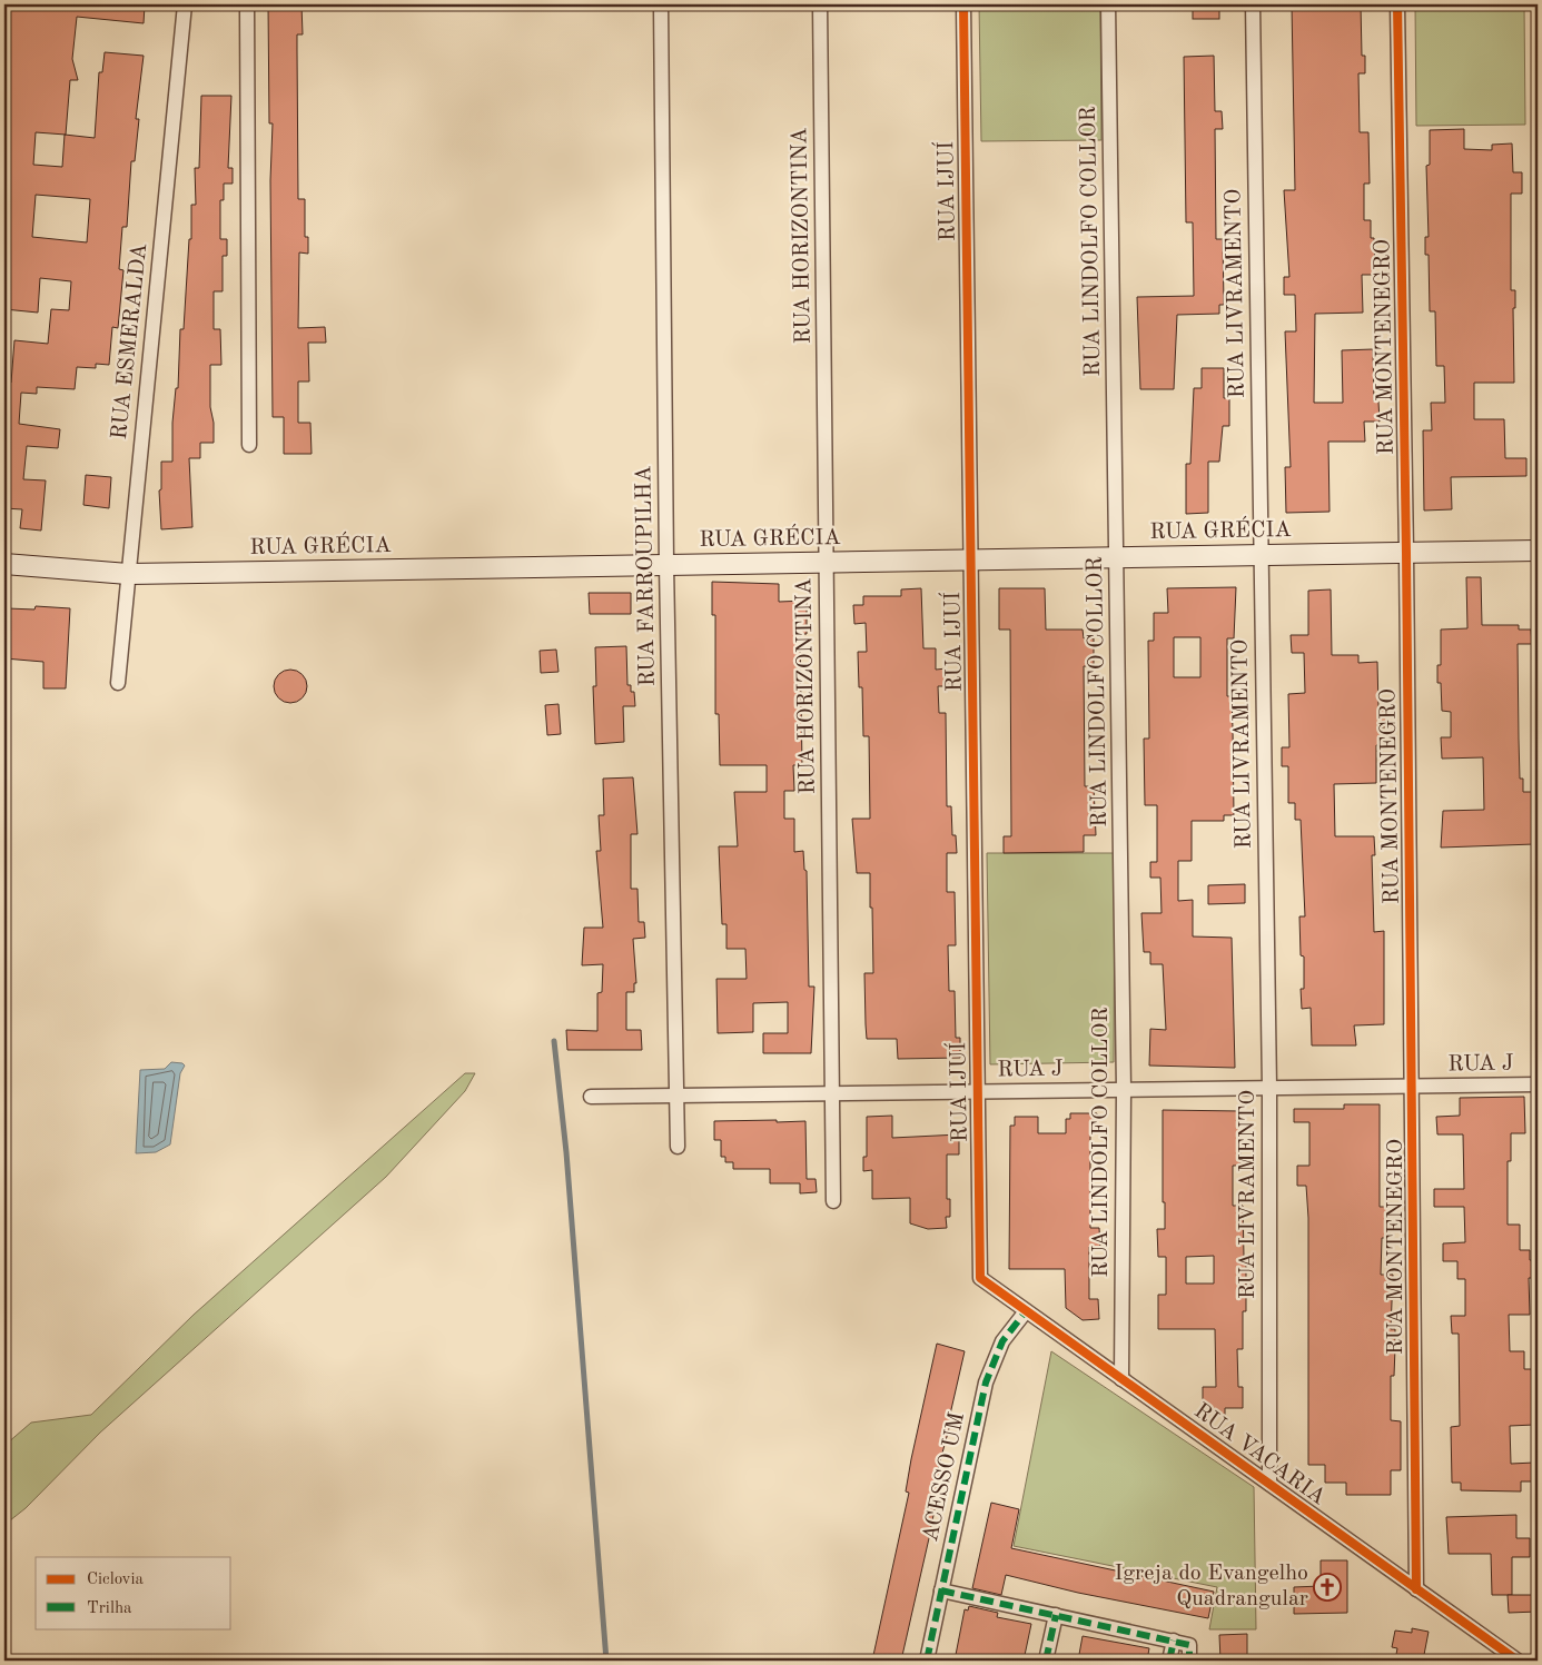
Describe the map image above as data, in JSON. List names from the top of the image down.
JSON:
{
  "streets": {
    "main road": ["RUA GRÉCIA"],
    "street": [
      "RUA IJUÍ",
      "RUA HORIZONTINA",
      "RUA LINDOLFO COLLOR",
      "RUA LIVRAMENTO",
      "RUA ESMERALDA",
      "RUA MONTENEGRO",
      "RUA FARROUPILHA",
      "RUA J",
      "RUA VACARIA",
      "ACESSO UM"
    ]
  },
  "crossings": [
    ["RUA IJUÍ", "RUA GRÉCIA"],
    ["RUA IJUÍ", "RUA J"],
    ["RUA IJUÍ", "RUA VACARIA"],
    ["RUA HORIZONTINA", "RUA GRÉCIA"],
    ["RUA HORIZONTINA", "RUA J"],
    ["RUA LINDOLFO COLLOR", "RUA GRÉCIA"],
    ["RUA LINDOLFO COLLOR", "RUA J"],
    ["RUA LINDOLFO COLLOR", "RUA VACARIA"],
    ["RUA LIVRAMENTO", "RUA GRÉCIA"],
    ["RUA LIVRAMENTO", "RUA J"],
    ["RUA LIVRAMENTO", "RUA VACARIA"],
    ["RUA ESMERALDA", "RUA GRÉCIA"],
    ["RUA MONTENEGRO", "RUA GRÉCIA"],
    ["RUA MONTENEGRO", "RUA J"],
    ["RUA MONTENEGRO", "RUA VACARIA"],
    ["RUA GRÉCIA", "RUA FARROUPILHA"],
    ["RUA FARROUPILHA", "RUA J"],
    ["RUA VACARIA", "ACESSO UM"]
  ],
  "places": {
    "church": ["Igreja do Evangelho Quadrangular"]
  },
  "legend": ["Ciclovia", "Trilha"]
}
